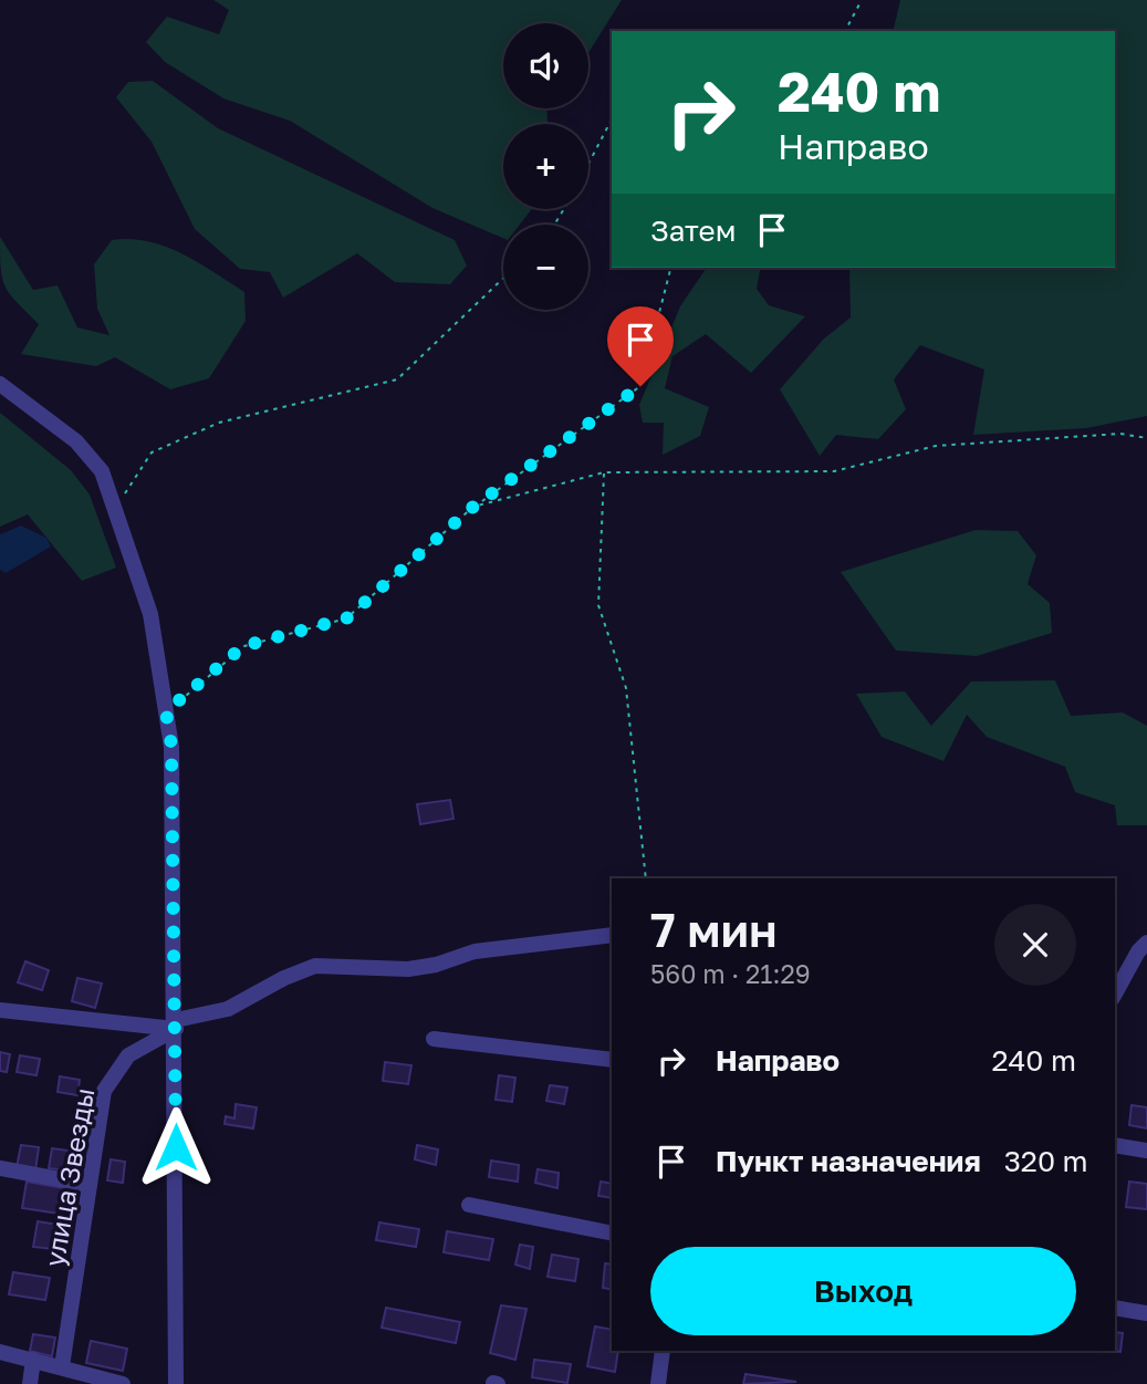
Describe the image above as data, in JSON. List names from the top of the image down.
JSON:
{
  "streets": {
    "street": ["улица Звезды"]
  },
  "page": {
    "map_buttons": ["+", "−"],
    "turn": ["240 m", "Направо"],
    "then": "Затем",
    "heading": ["7 мин", "560 m · 21:29"],
    "list": [
      {
        "name": "Направо",
        "value": "240 m"
      },
      {
        "name": "Пункт назначения",
        "value": "320 m"
      }
    ],
    "buttons": "Выход"
  }
}
